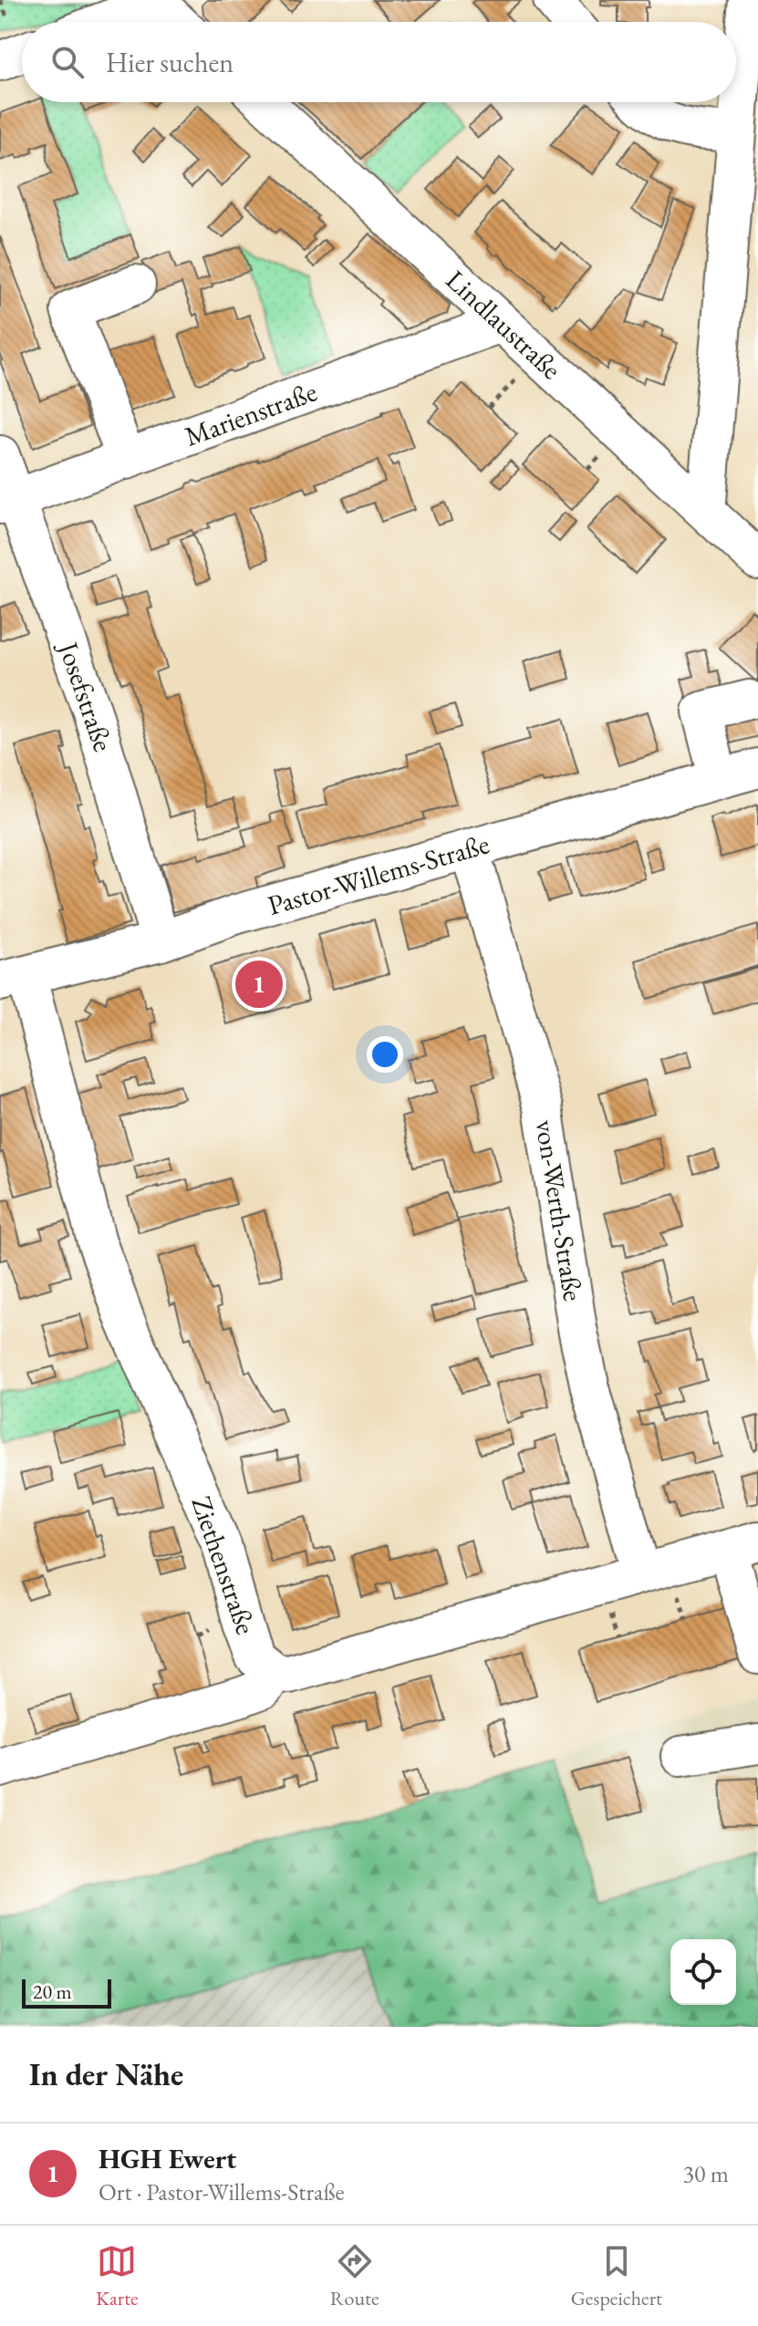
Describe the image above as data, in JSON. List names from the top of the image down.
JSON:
{
  "streets": {
    "street": [
      "Lindlaustraße",
      "Marienstraße",
      "Josefstraße",
      "Pastor-Willems-Straße",
      "von-Werth-Straße",
      "Ziethenstraße"
    ]
  },
  "crossings": [
    ["Lindlaustraße", "Marienstraße"],
    ["Marienstraße", "Josefstraße"],
    ["Josefstraße", "Pastor-Willems-Straße"],
    ["Pastor-Willems-Straße", "von-Werth-Straße"],
    ["Pastor-Willems-Straße", "Ziethenstraße"]
  ],
  "scale_bar": "20 m",
  "page": {
    "search": "Hier suchen",
    "pins": "1",
    "scale": "20 m",
    "heading": "In der Nähe",
    "list": [
      {
        "mark": "1",
        "name": "HGH Ewert",
        "note": "Ort · Pastor-Willems-Straße",
        "value": "30 m"
      }
    ],
    "nav": ["Karte", "Route", "Gespeichert"]
  }
}
